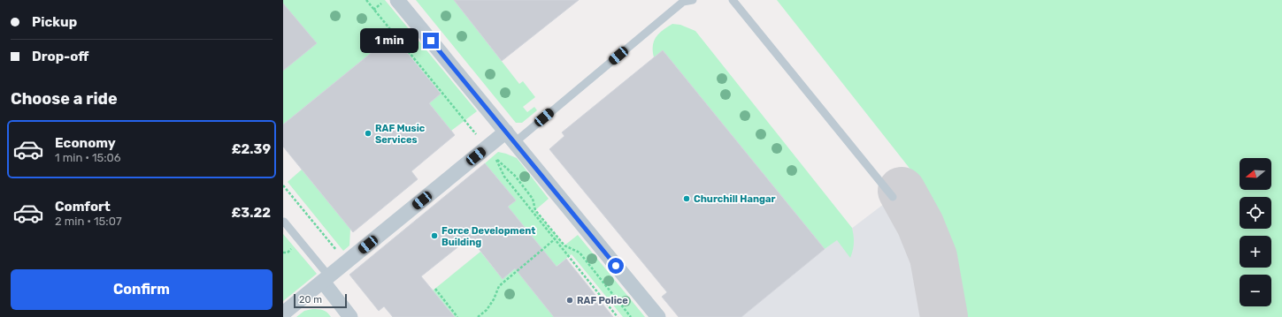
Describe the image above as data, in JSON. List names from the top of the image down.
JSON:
{
  "places": [
    "RAF Music Services",
    "Churchill Hangar",
    "Force Development Building",
    "RAF Police"
  ],
  "scale_bar": "20 m",
  "north": "left",
  "page": {
    "banner": ["Pickup", "Drop-off"],
    "bubble": "1 min",
    "heading": "Choose a ride",
    "list": [
      {
        "name": "Economy",
        "note": "1 min · 15:06",
        "value": "£2.39"
      },
      {
        "name": "Comfort",
        "note": "2 min · 15:07",
        "value": "£3.22"
      }
    ],
    "map_buttons": ["+", "−"],
    "buttons": "Confirm",
    "scale": "20 m"
  }
}
